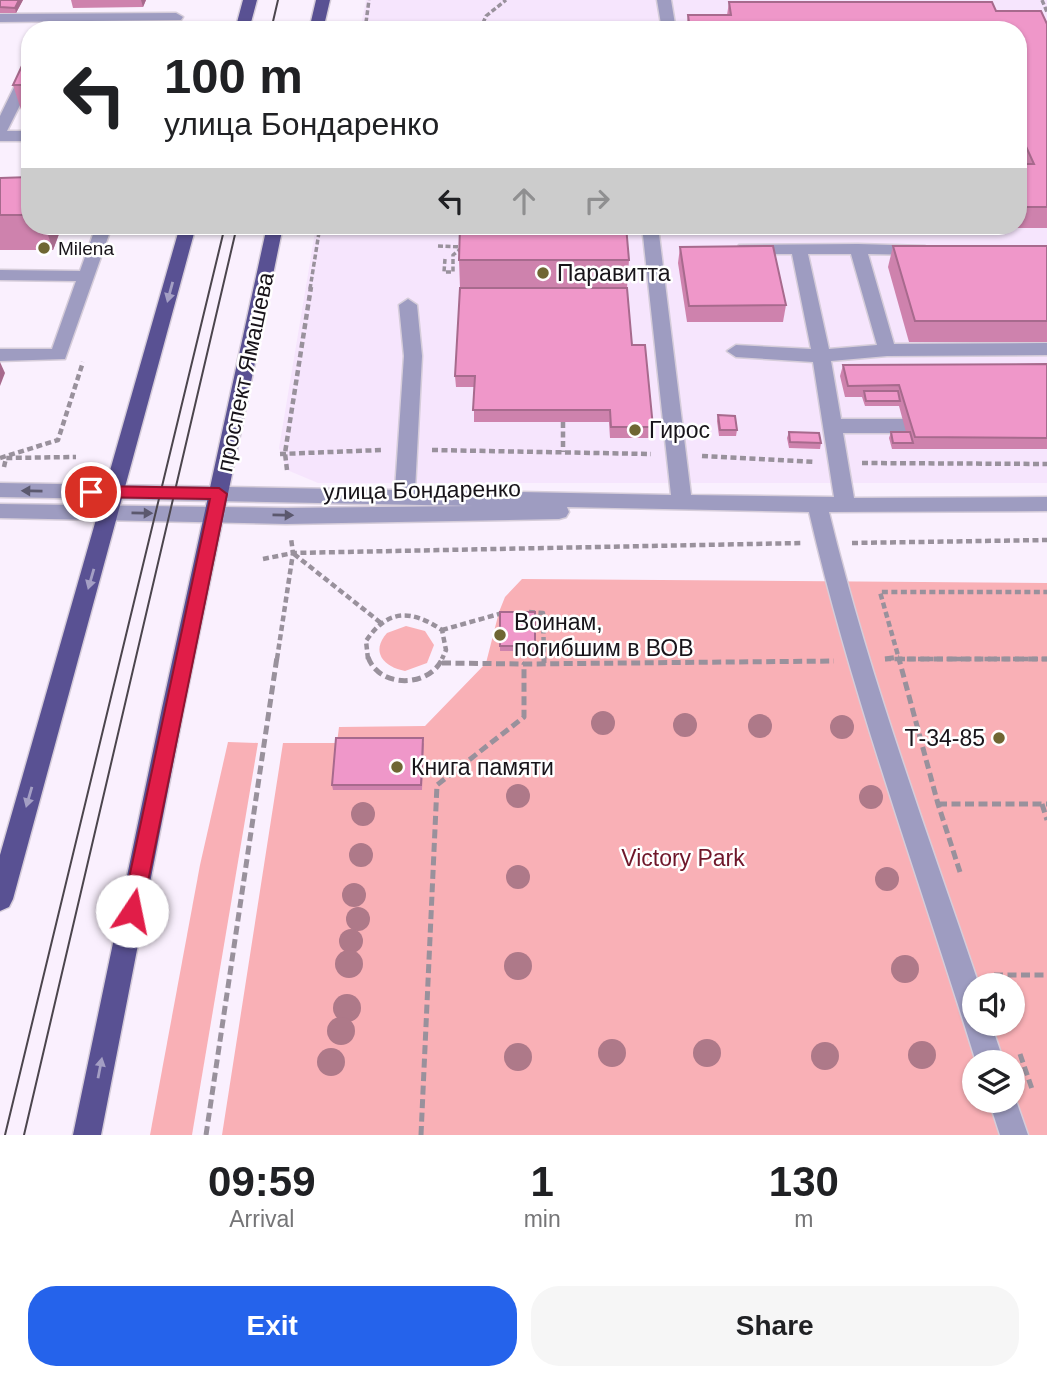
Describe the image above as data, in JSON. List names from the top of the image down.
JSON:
{
  "streets": {
    "main road": ["проспект Ямашева"],
    "street": ["улица Бондаренко"]
  },
  "crossings": [
    ["проспект Ямашева", "улица Бондаренко"]
  ],
  "parks": ["Victory Park"],
  "places": [
    "Milena",
    "Паравитта",
    "Гирос",
    "Воинам, погибшим в ВОВ",
    "Т-34-85",
    "Книга памяти"
  ],
  "page": {
    "turn": ["100 m", "улица Бондаренко"],
    "eta": [
      "09:59",
      "Arrival",
      "1",
      "min",
      "130",
      "m"
    ],
    "buttons": ["Exit", "Share"]
  }
}
